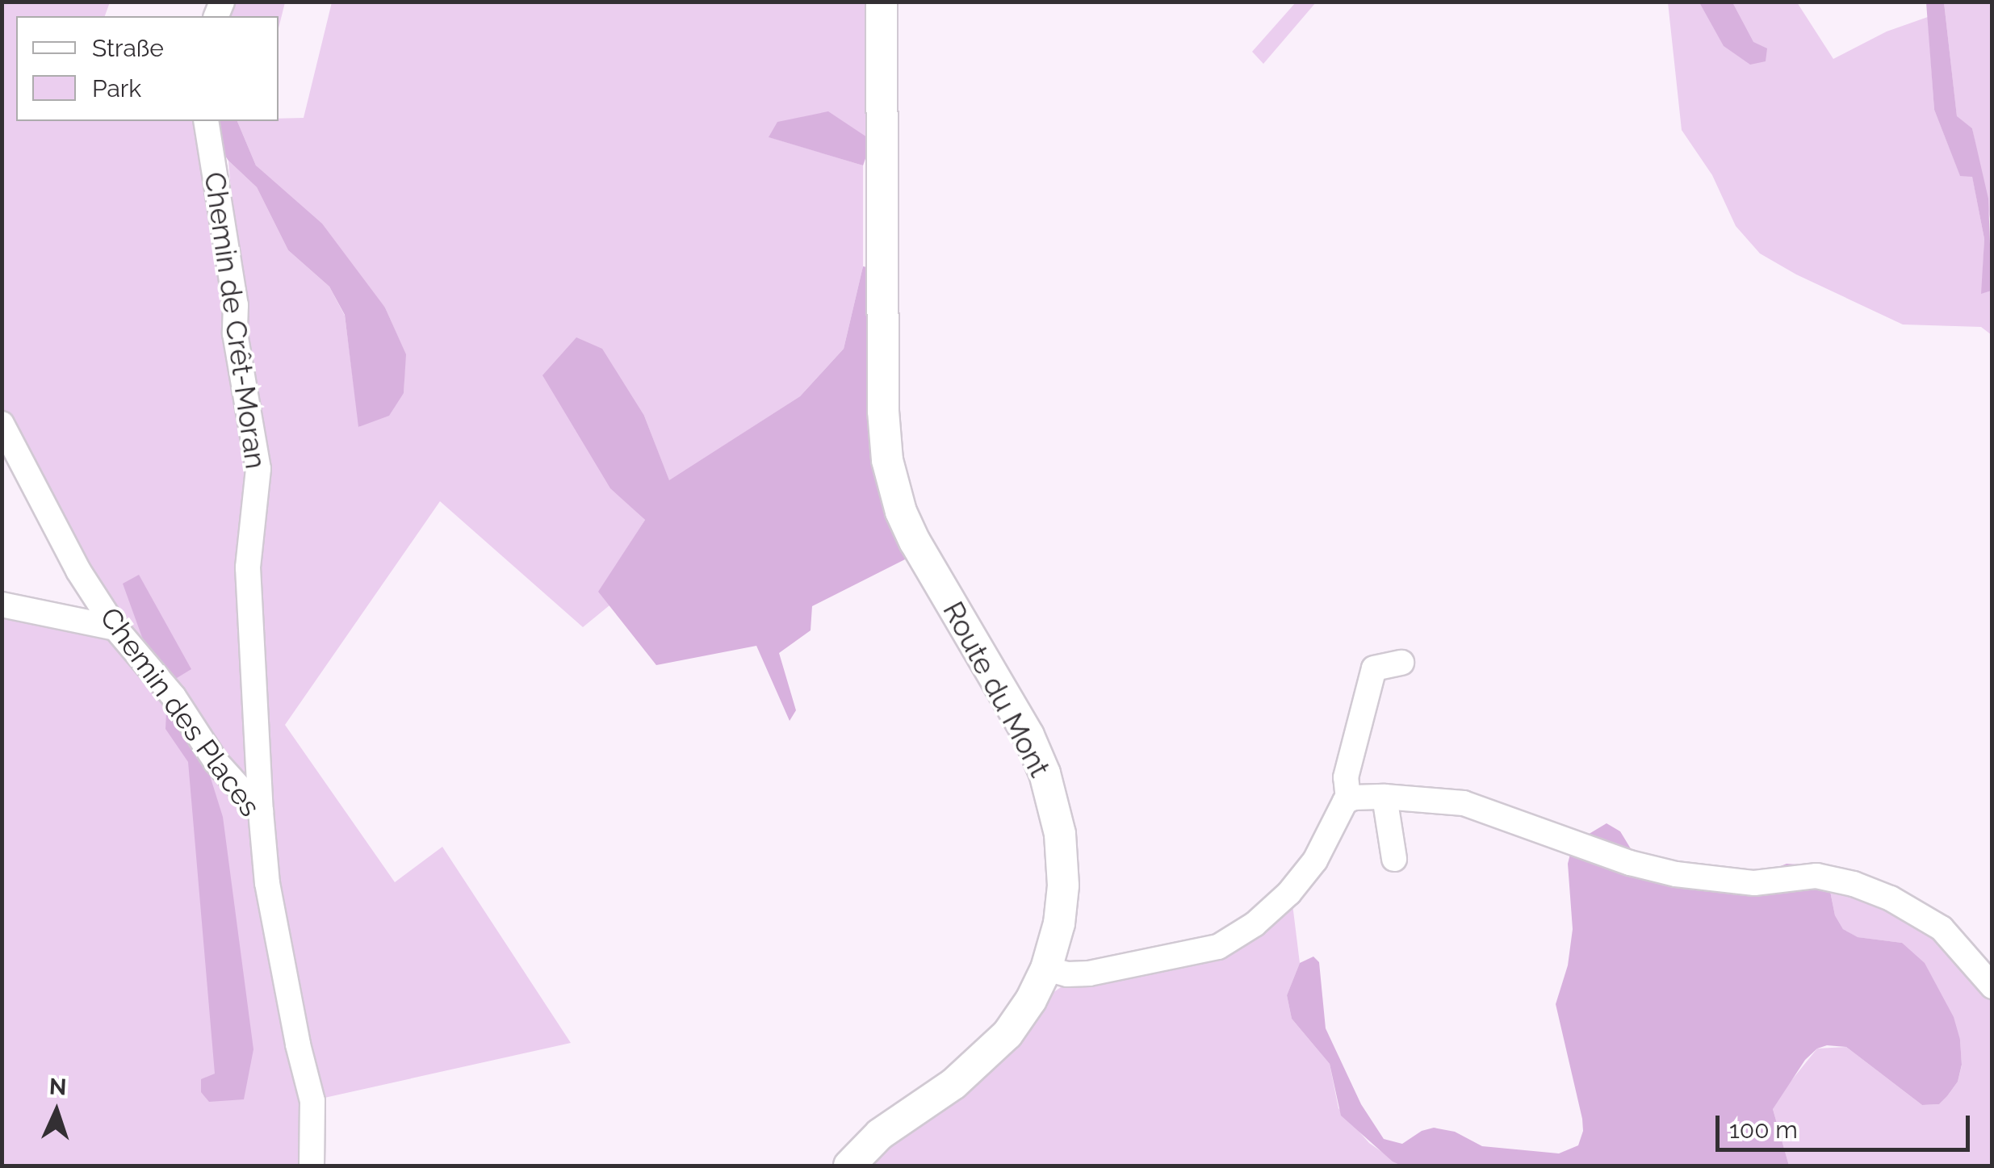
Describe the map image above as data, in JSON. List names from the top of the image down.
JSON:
{
  "streets": {
    "main road": ["Route du Mont"],
    "street": ["Chemin de Crêt-Moran", "Chemin des Places"]
  },
  "crossings": [
    ["Chemin de Crêt-Moran", "Chemin des Places"]
  ],
  "legend": ["Straße", "Park"],
  "scale_bar": "100 m",
  "north": "top"
}
